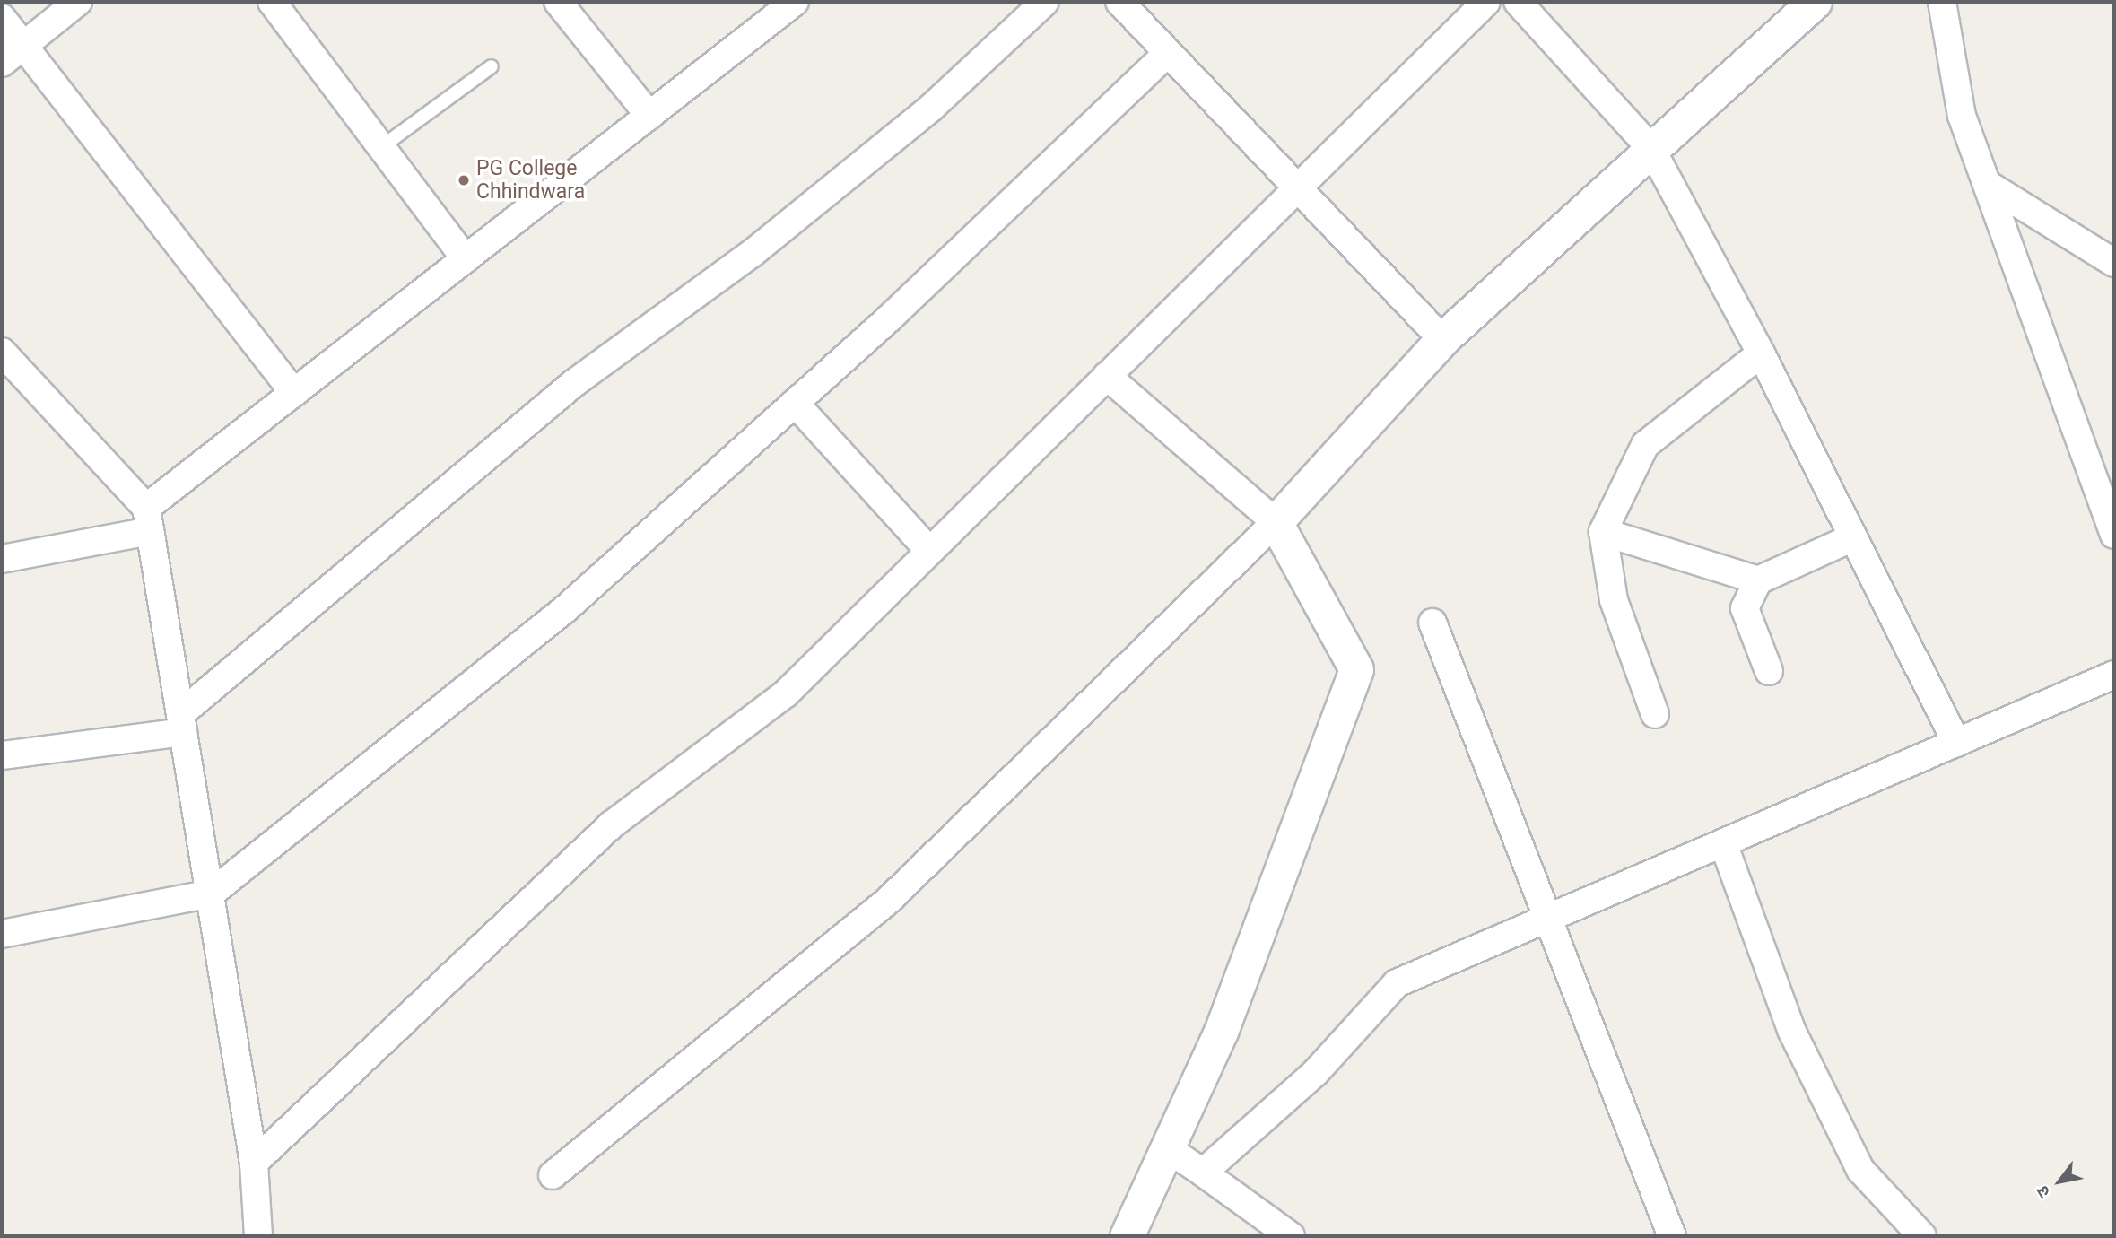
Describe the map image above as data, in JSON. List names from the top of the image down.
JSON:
{
  "places": ["PG College Chhindwara"],
  "north": "bottom left"
}
